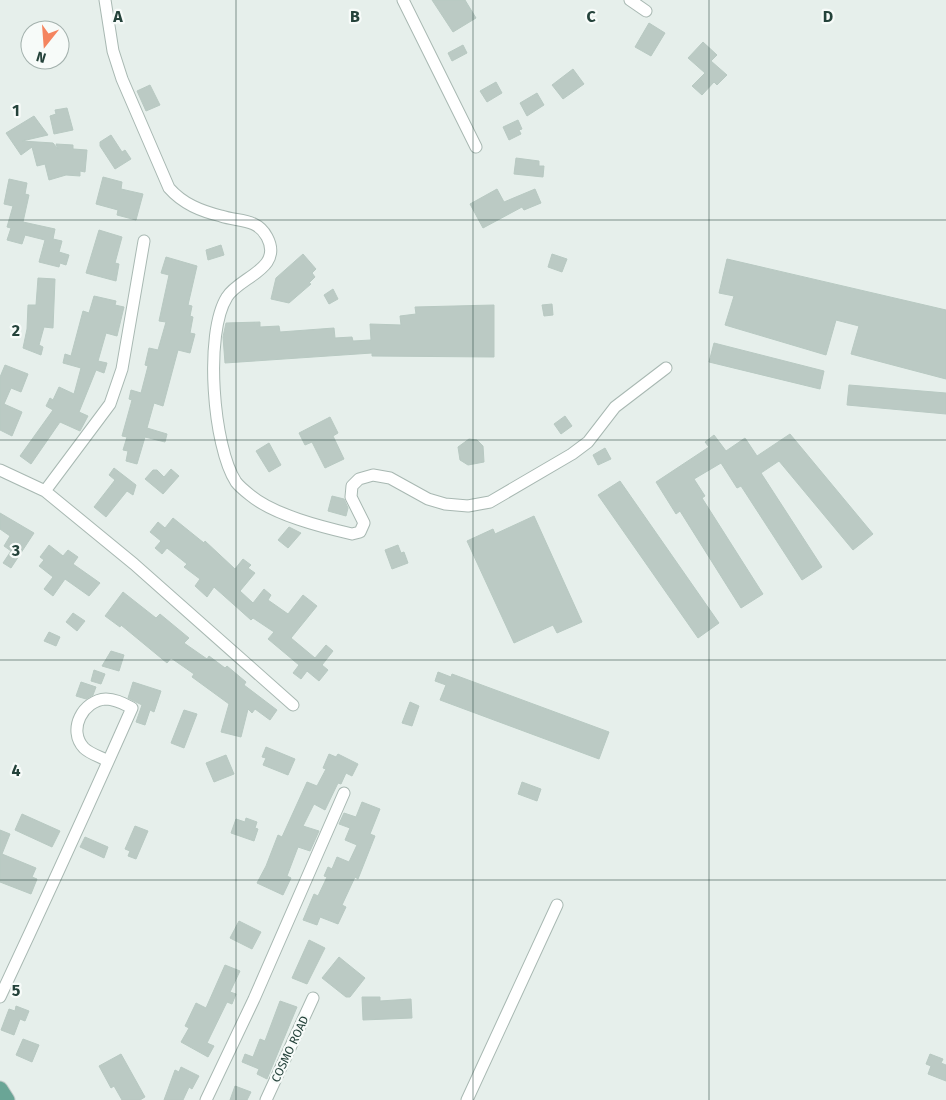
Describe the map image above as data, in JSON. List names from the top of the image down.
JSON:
{
  "streets": {
    "street": ["COSMO ROAD"]
  },
  "north": "bottom",
  "grid": {
    "columns": [
      "A",
      "B",
      "C",
      "D"
    ],
    "rows": [
      "1",
      "2",
      "3",
      "4",
      "5"
    ]
  }
}
